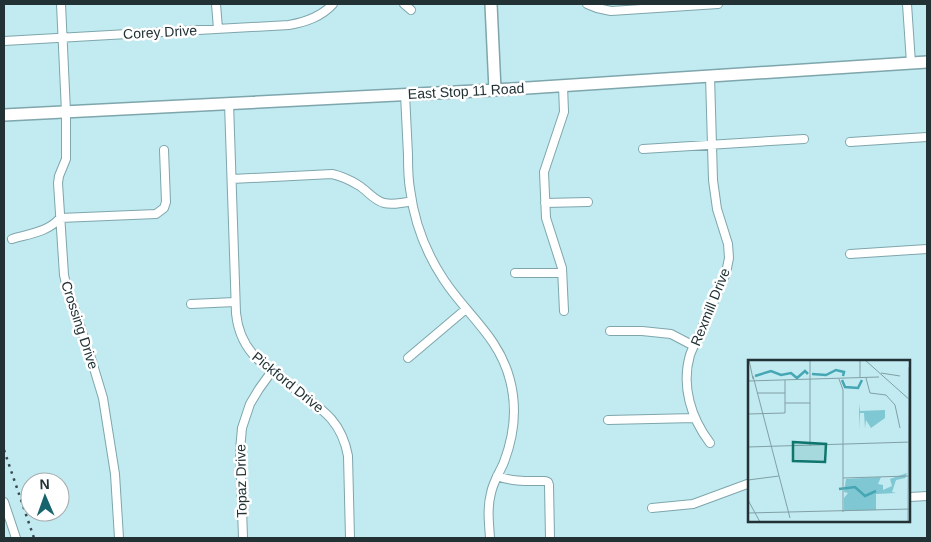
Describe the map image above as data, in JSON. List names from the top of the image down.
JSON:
{
  "streets": {
    "main road": ["East Stop 11 Road"],
    "street": [
      "Corey Drive",
      "Rexmill Drive",
      "Crossing Drive",
      "Pickford Drive",
      "Topaz Drive"
    ]
  },
  "crossings": [
    ["Corey Drive", "Crossing Drive"],
    ["East Stop 11 Road", "Rexmill Drive"],
    ["East Stop 11 Road", "Crossing Drive"],
    ["East Stop 11 Road", "Pickford Drive"],
    ["Pickford Drive", "Topaz Drive"]
  ],
  "north": "top"
}
